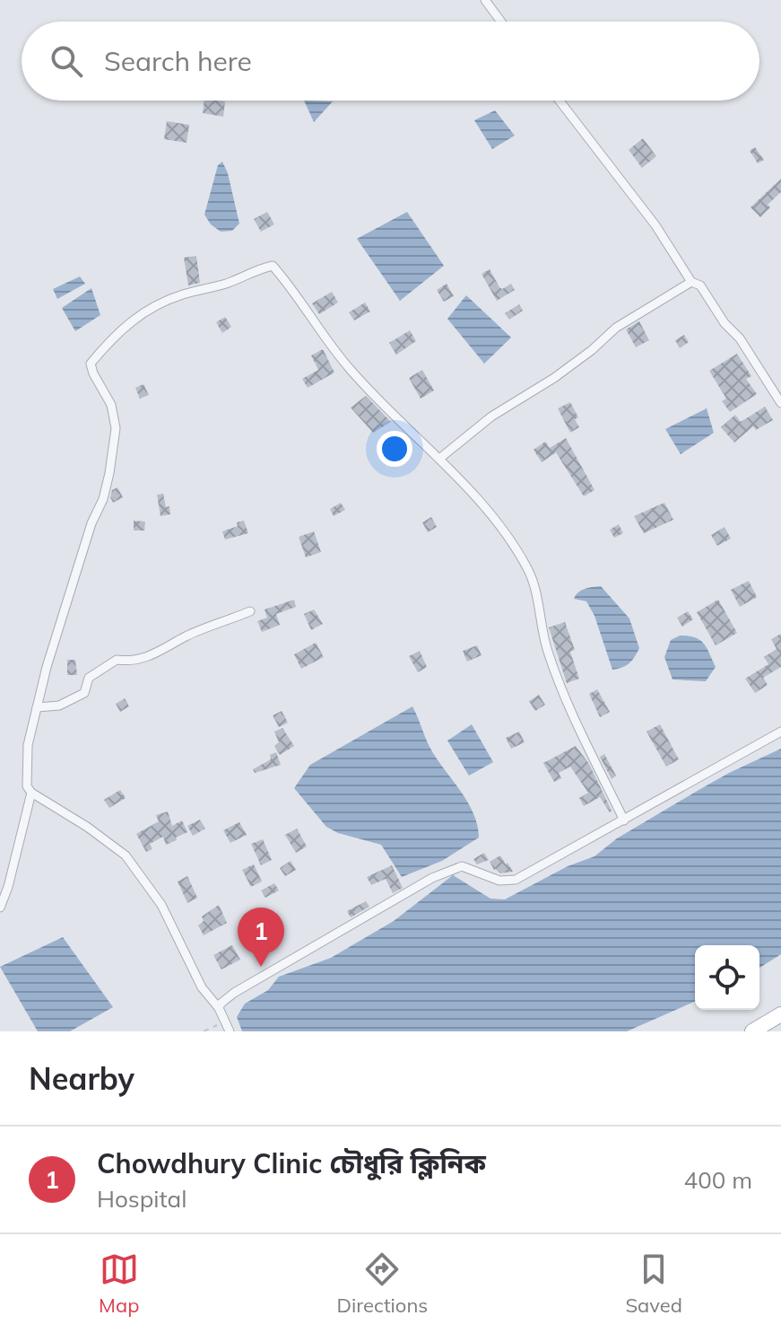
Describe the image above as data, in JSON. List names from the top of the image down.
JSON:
{
  "page": {
    "search": "Search here",
    "pins": "1",
    "heading": "Nearby",
    "list": [
      {
        "mark": "1",
        "name": "Chowdhury Clinic চৌধুরি ক্লিনিক",
        "note": "Hospital",
        "value": "400 m"
      }
    ],
    "nav": ["Map", "Directions", "Saved"]
  }
}
